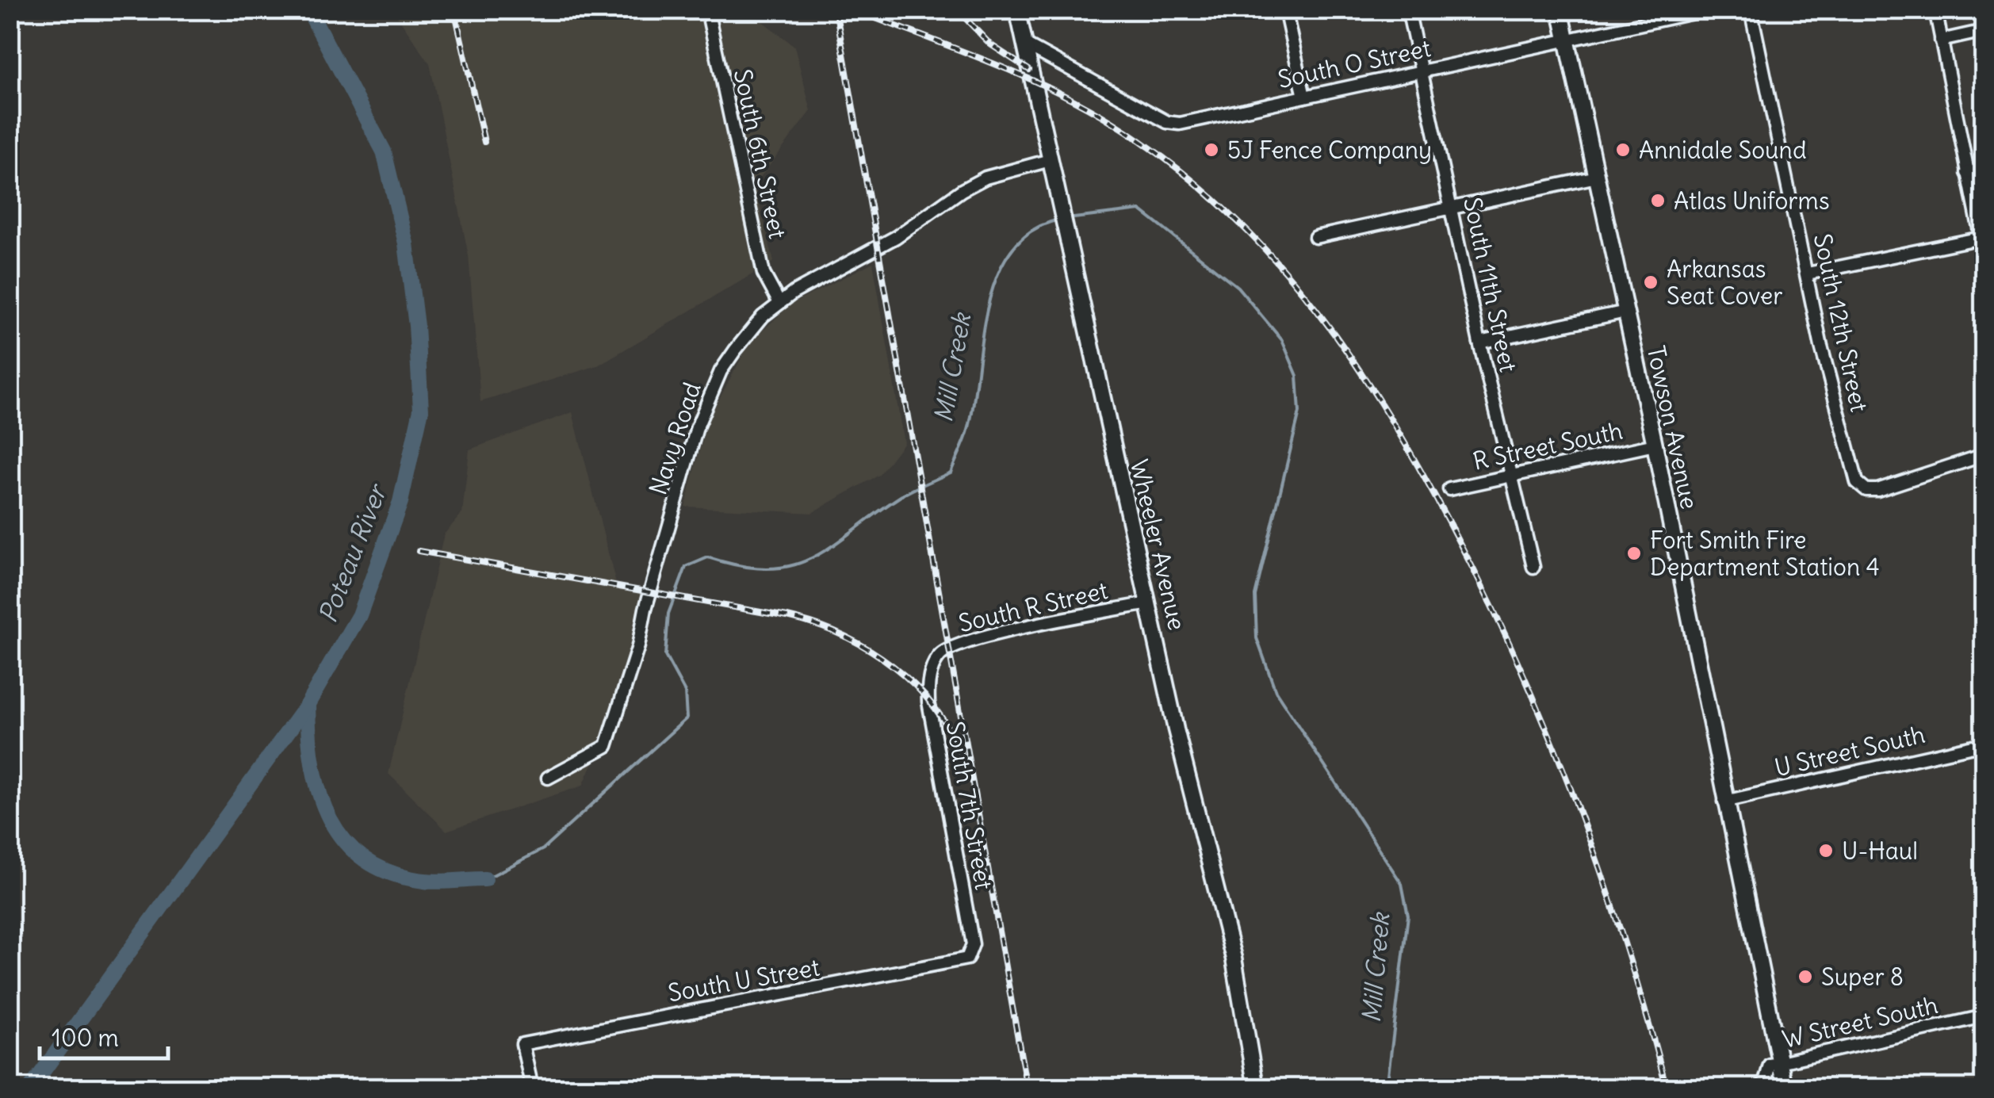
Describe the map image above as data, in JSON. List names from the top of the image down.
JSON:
{
  "streets": {
    "main road": ["Towson Avenue", "Wheeler Avenue"],
    "street": [
      "South O Street",
      "South 6th Street",
      "South 11th Street",
      "South 12th Street",
      "Navy Road",
      "R Street South",
      "South R Street",
      "U Street South",
      "South 7th Street",
      "South U Street",
      "W Street South"
    ]
  },
  "crossings": [
    ["South O Street", "South 11th Street"],
    ["South O Street", "Towson Avenue"],
    ["South O Street", "Wheeler Avenue"],
    ["South 6th Street", "Navy Road"],
    ["South 11th Street", "R Street South"],
    ["Towson Avenue", "R Street South"],
    ["Towson Avenue", "U Street South"],
    ["Towson Avenue", "W Street South"],
    ["Navy Road", "Wheeler Avenue"],
    ["Wheeler Avenue", "South R Street"],
    ["South R Street", "South 7th Street"],
    ["South 7th Street", "South U Street"]
  ],
  "water": ["Mill Creek", "Poteau River"],
  "places": [
    "5J Fence Company",
    "Annidale Sound",
    "Atlas Uniforms",
    "Arkansas Seat Cover",
    "Fort Smith Fire Department Station 4",
    "U-Haul",
    "Super 8"
  ],
  "scale_bar": "100 m"
}
